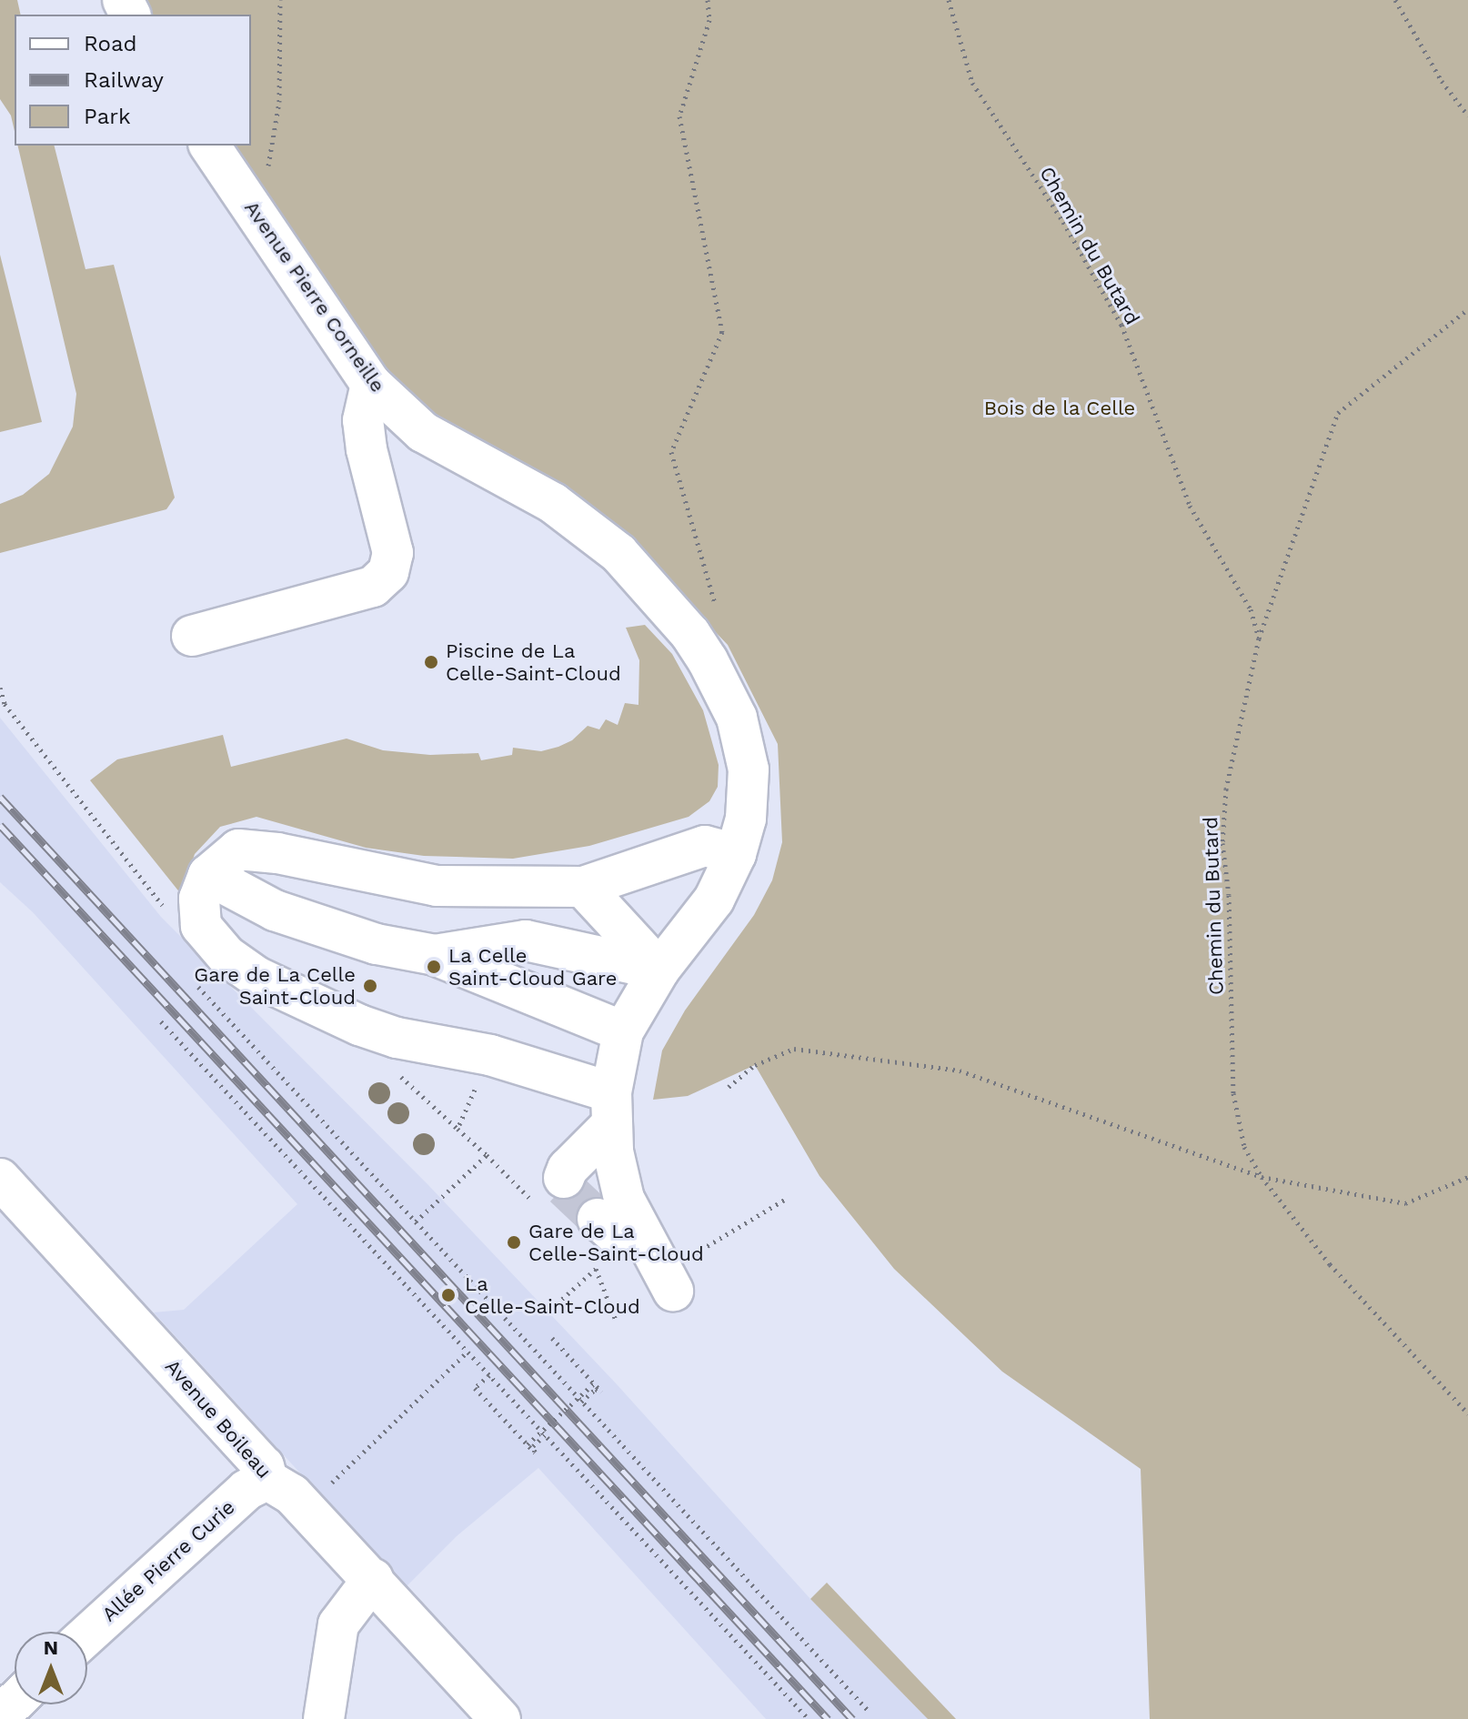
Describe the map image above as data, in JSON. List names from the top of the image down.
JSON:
{
  "streets": {
    "street": ["Avenue Pierre Corneille", "Avenue Boileau", "Allée Pierre Curie"],
    "path": ["Chemin du Butard"]
  },
  "crossings": [
    ["Avenue Boileau", "Allée Pierre Curie"]
  ],
  "parks": ["Bois de la Celle"],
  "places": [
    "Piscine de La Celle-Saint-Cloud",
    "La Celle Saint-Cloud Gare",
    "Gare de La Celle Saint-Cloud",
    "Gare de La Celle-Saint-Cloud",
    "La Celle-Saint-Cloud"
  ],
  "legend": ["Road", "Railway", "Park"],
  "north": "top"
}
